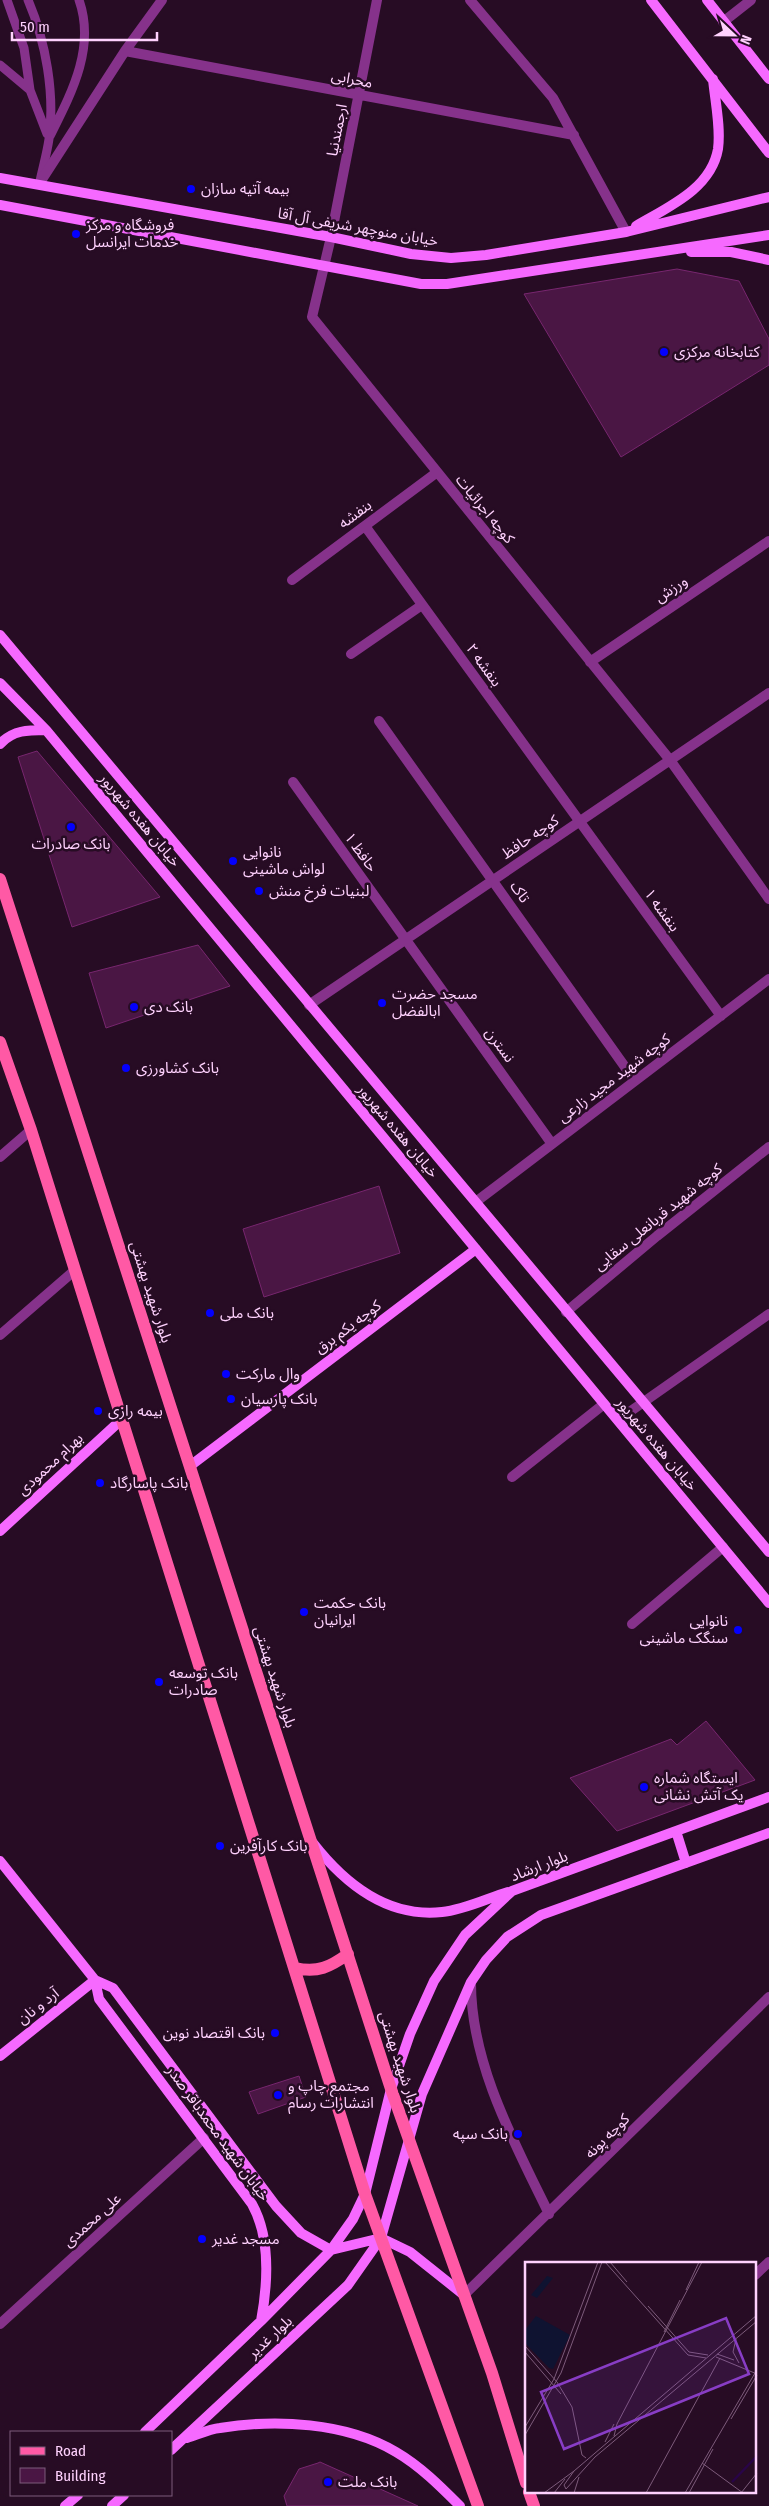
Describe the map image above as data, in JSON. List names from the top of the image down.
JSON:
{
  "streets": {
    "main road": [
      "خیابان منوچهر شریفی آل آقا",
      "خیابان هفده شهریور",
      "بلوار شهید بهشتی",
      "کوچه یکم برق",
      "بهرام محمودی",
      "بلوار ارشاد",
      "آرد و نان",
      "خیابان شهید محمدباقر صدر",
      "بلوار غدیر"
    ],
    "street": [
      "محرابی",
      "ارجمندنیا",
      "کوچه اجرائیات",
      "بنفشه",
      "ورزش",
      "بنفشه ۲",
      "کوچه حافظ",
      "حافظ ۱",
      "تاک",
      "بنفشه ۱",
      "نسترن",
      "کوچه شهید مجید زارعی",
      "کوچه شهید قربانعلی سقایی",
      "کوچه پونه",
      "علی محمدی"
    ]
  },
  "crossings": [
    ["محرابی", "ارجمندنیا"],
    ["ارجمندنیا", "خیابان منوچهر شریفی آل آقا"],
    ["ارجمندنیا", "کوچه اجرائیات"],
    ["کوچه اجرائیات", "بنفشه"],
    ["کوچه اجرائیات", "ورزش"],
    ["کوچه اجرائیات", "کوچه حافظ"],
    ["بنفشه", "بنفشه ۲"],
    ["بنفشه ۲", "کوچه حافظ"],
    ["بنفشه ۲", "بنفشه ۱"],
    ["خیابان هفده شهریور", "کوچه حافظ"],
    ["خیابان هفده شهریور", "کوچه شهید مجید زارعی"],
    ["خیابان هفده شهریور", "کوچه شهید قربانعلی سقایی"],
    ["خیابان هفده شهریور", "کوچه یکم برق"],
    ["کوچه حافظ", "حافظ ۱"],
    ["کوچه حافظ", "تاک"],
    ["کوچه حافظ", "بنفشه ۱"],
    ["کوچه حافظ", "نسترن"],
    ["حافظ ۱", "نسترن"],
    ["تاک", "کوچه شهید مجید زارعی"],
    ["بنفشه ۱", "کوچه شهید مجید زارعی"],
    ["نسترن", "کوچه شهید مجید زارعی"],
    ["بلوار شهید بهشتی", "کوچه یکم برق"],
    ["بلوار شهید بهشتی", "بلوار ارشاد"],
    ["بلوار شهید بهشتی", "کوچه پونه"],
    ["بلوار ارشاد", "بلوار غدیر"],
    ["آرد و نان", "خیابان شهید محمدباقر صدر"],
    ["خیابان شهید محمدباقر صدر", "علی محمدی"],
    ["خیابان شهید محمدباقر صدر", "بلوار غدیر"]
  ],
  "places": [
    "بیمه آتیه سازان",
    "فروشگاه و مرکز خدمات ایرانسل",
    "کتابخانه مرکزی",
    "بانک صادرات",
    "نانوایی لواش ماشینی",
    "لبنیات فرخ منش",
    "مسجد حضرت ابالفضل",
    "بانک دی",
    "بانک کشاورزی",
    "بانک ملی",
    "وال مارکت",
    "بانک پارسیان",
    "بیمه رازی",
    "بانک پاسارگاد",
    "بانک حکمت ایرانیان",
    "نانوایی سنگک ماشینی",
    "بانک توسعه صادرات",
    "ایستگاه شماره یک آتش نشانی",
    "بانک کارآفرین",
    "بانک اقتصاد نوین",
    "مجتمع چاپ و انتشارات رسام",
    "بانک سپه",
    "مسجد غدیر",
    "بانک ملت"
  ],
  "legend": ["Road", "Building"],
  "scale_bar": "50 m",
  "north": "right"
}
